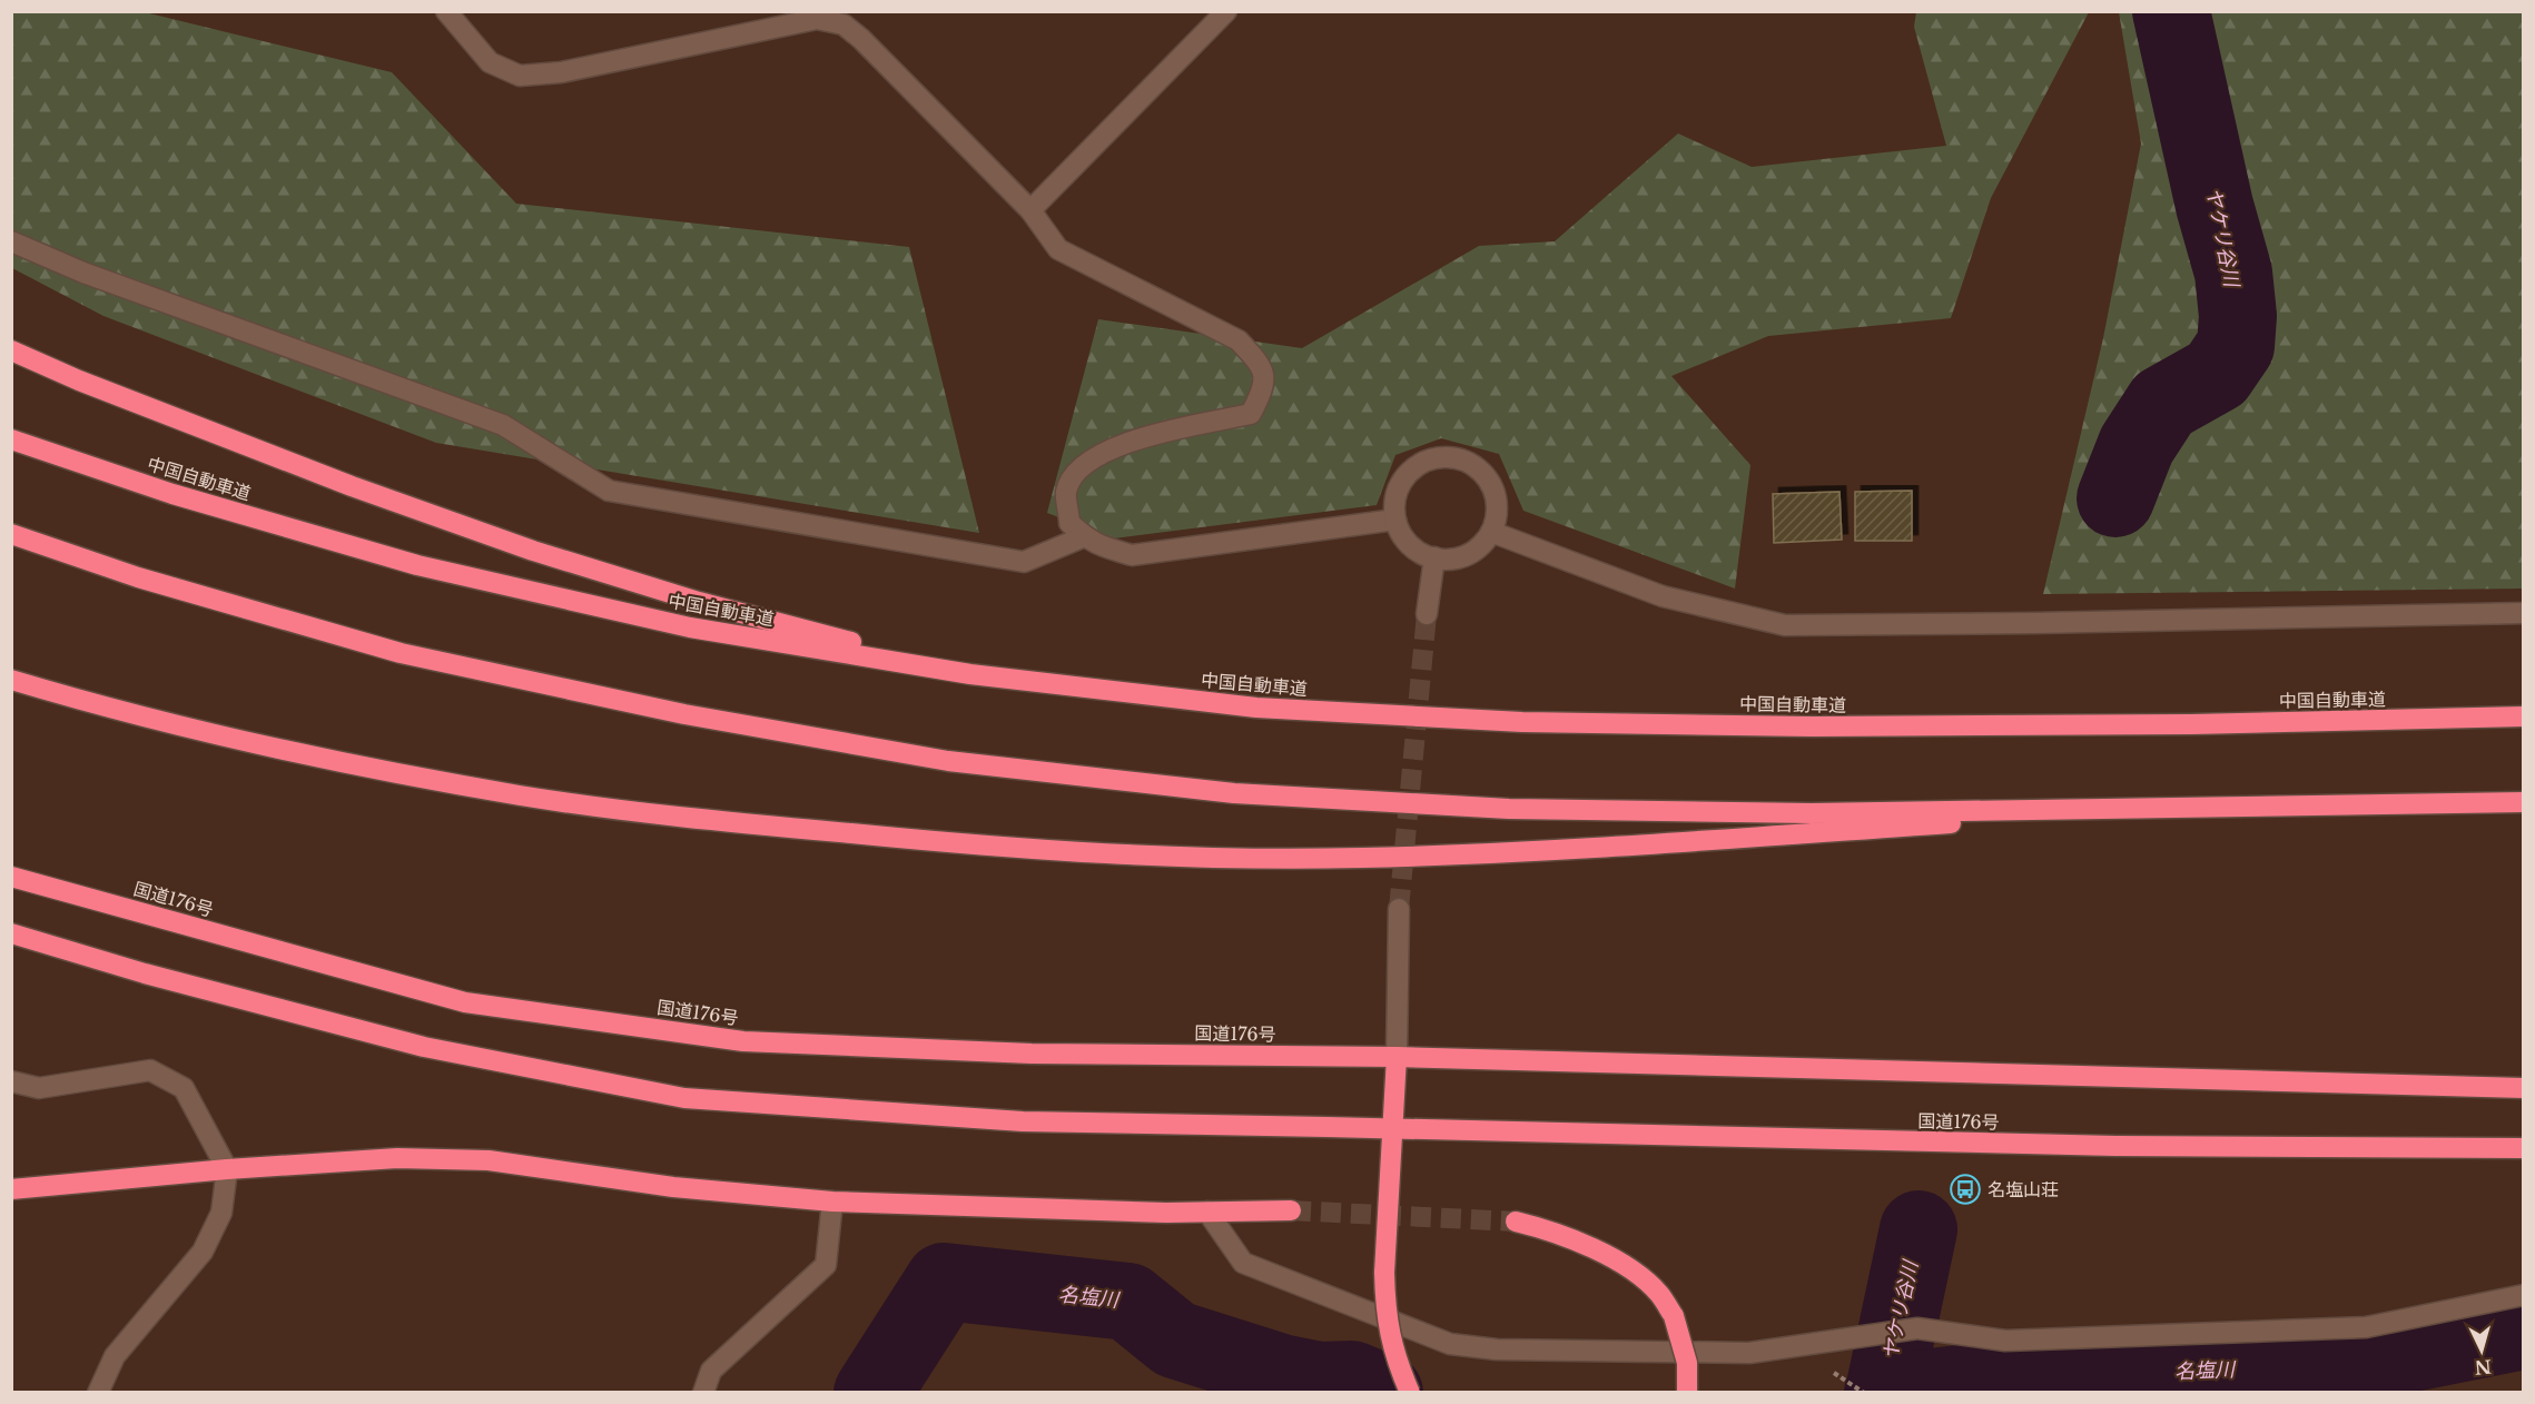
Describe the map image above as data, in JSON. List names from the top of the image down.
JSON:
{
  "streets": {
    "highway": ["中国自動車道", "国道176号"]
  },
  "water": ["ヤケリ谷川", "名塩川"],
  "places": {
    "bus stop": ["名塩山荘"]
  },
  "north": "bottom"
}
